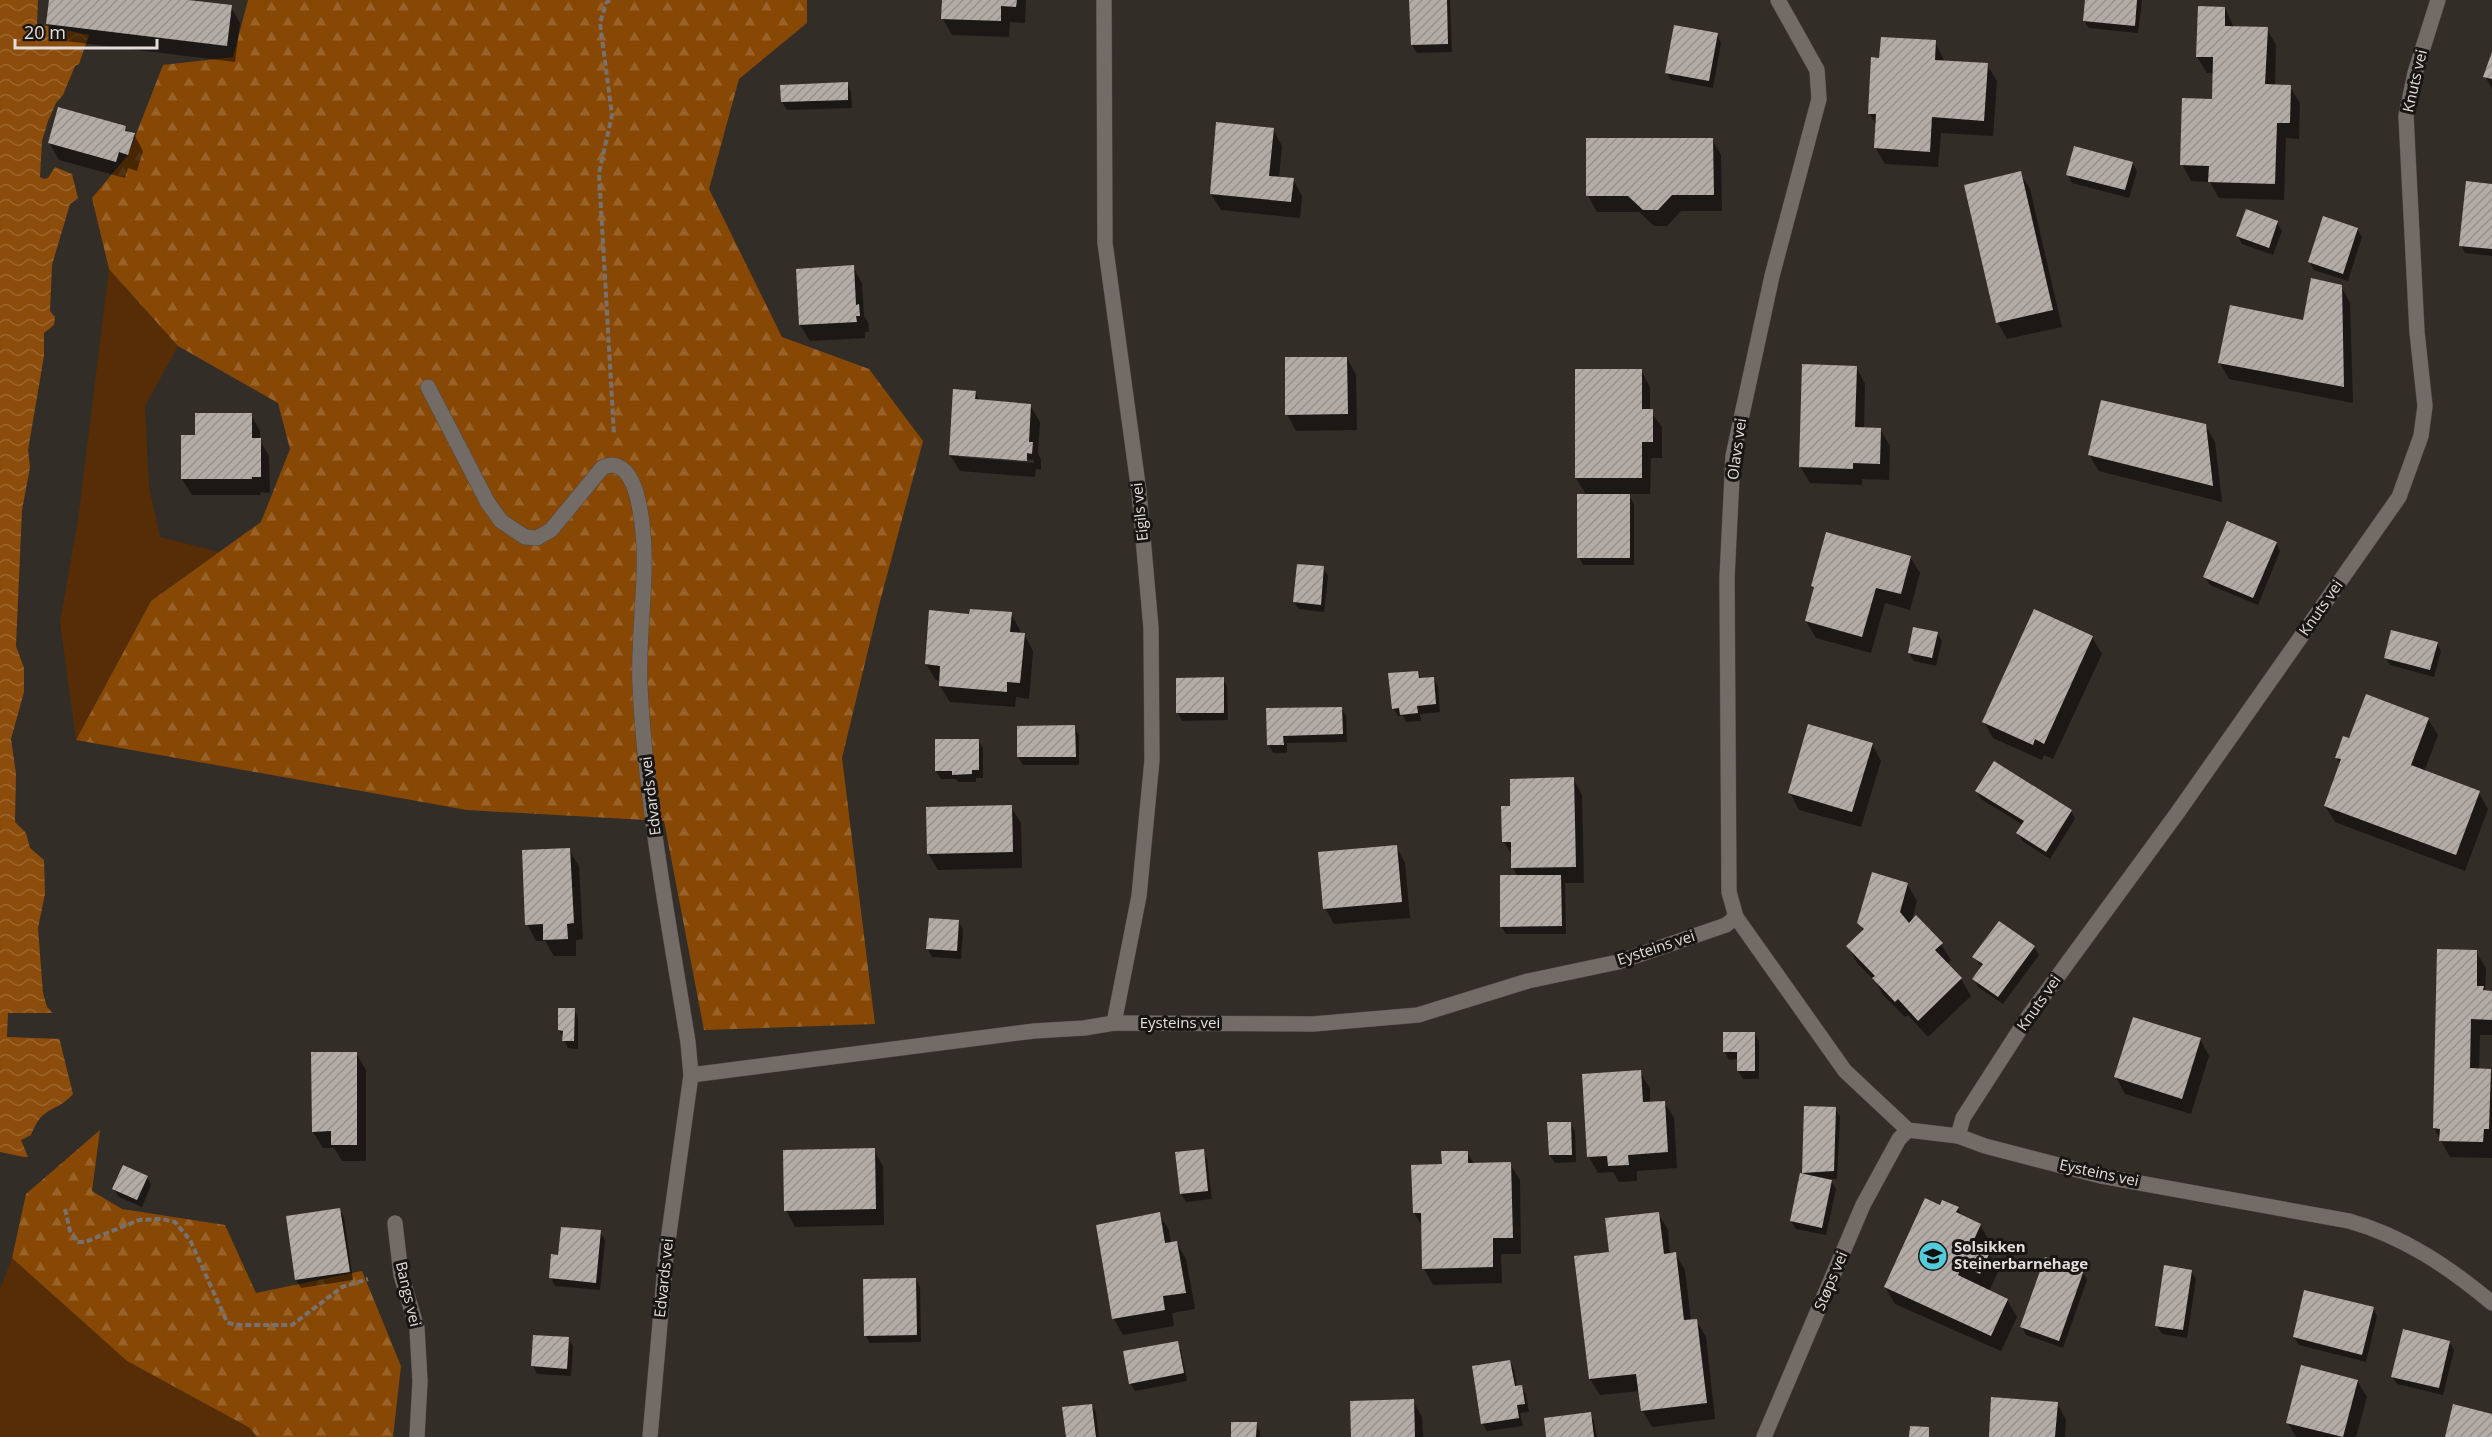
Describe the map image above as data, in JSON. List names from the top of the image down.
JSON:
{
  "streets": {
    "street": [
      "Knuts vei",
      "Olavs vei",
      "Eigils vei",
      "Edvards vei",
      "Eysteins vei",
      "Støps vei",
      "Bangs vei"
    ]
  },
  "crossings": [
    ["Knuts vei", "Eysteins vei"],
    ["Olavs vei", "Eysteins vei"],
    ["Eigils vei", "Eysteins vei"],
    ["Edvards vei", "Eysteins vei"],
    ["Eysteins vei", "Støps vei"]
  ],
  "places": {
    "school or university": ["Solsikken Steinerbarnehage"]
  },
  "scale_bar": "20 m"
}
